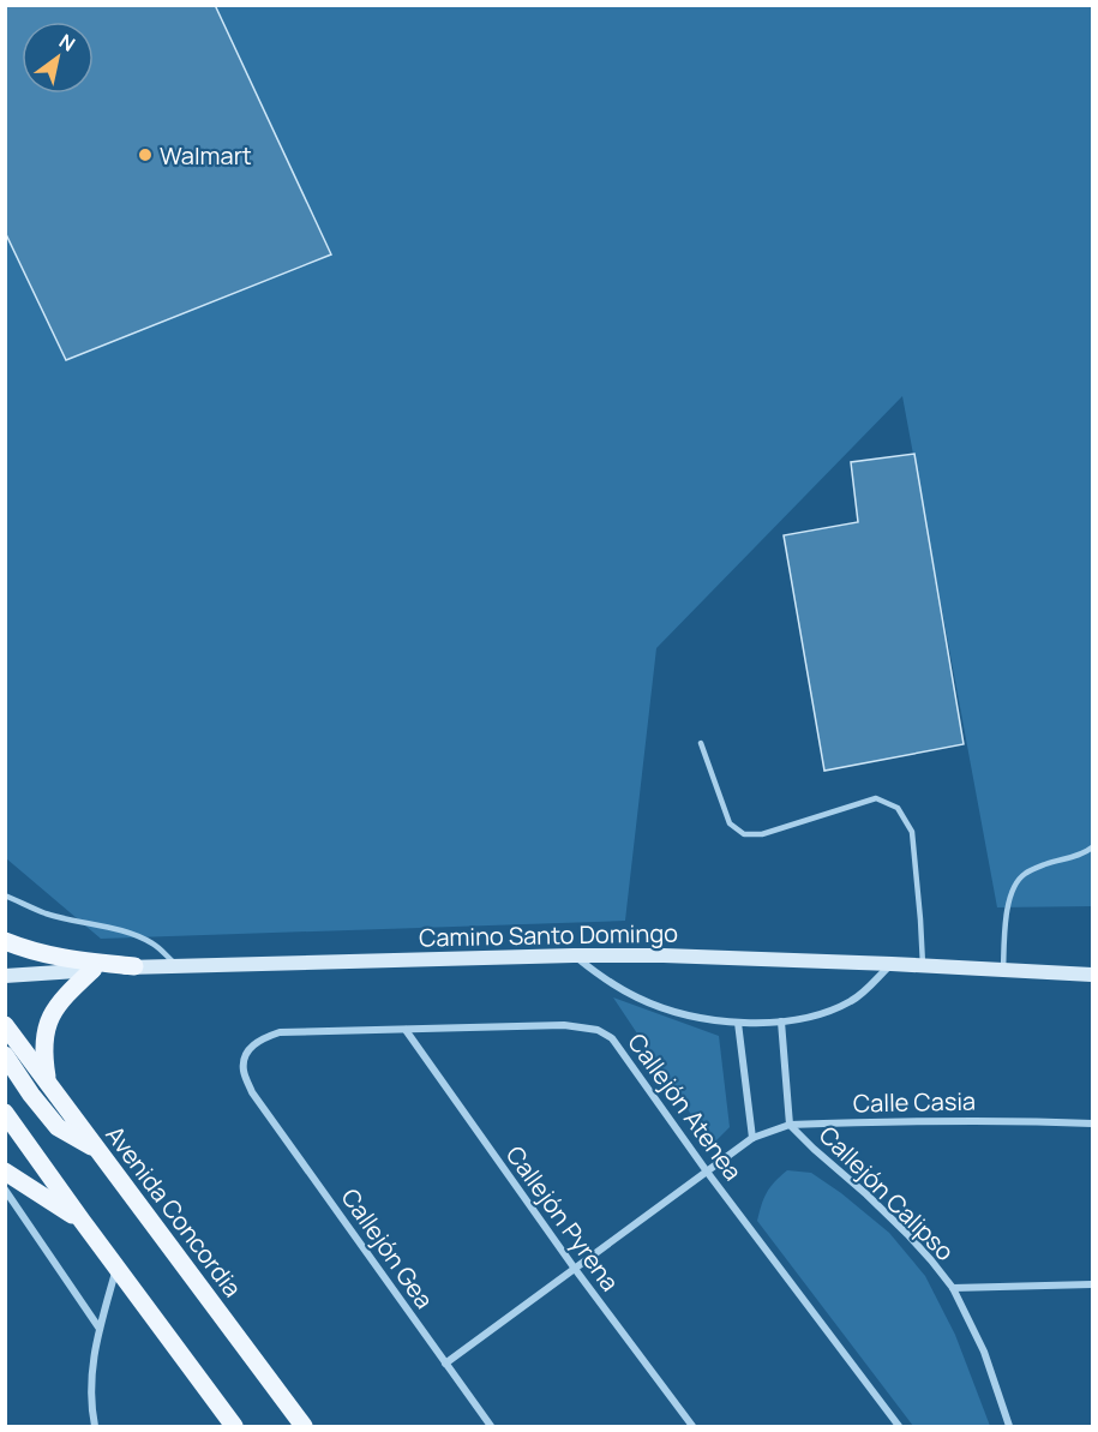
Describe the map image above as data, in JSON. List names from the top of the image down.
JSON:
{
  "streets": {
    "main road": ["Avenida Concordia"],
    "street": [
      "Camino Santo Domingo",
      "Calle Casia",
      "Callejón Atenea",
      "Callejón Calipso",
      "Callejón Pyrena",
      "Callejón Gea"
    ]
  },
  "crossings": [
    ["Calle Casia", "Callejón Atenea"],
    ["Calle Casia", "Callejón Calipso"],
    ["Calle Casia", "Callejón Pyrena"],
    ["Calle Casia", "Callejón Gea"],
    ["Callejón Atenea", "Callejón Pyrena"],
    ["Callejón Atenea", "Callejón Gea"]
  ],
  "places": ["Walmart"],
  "north": "top right"
}
